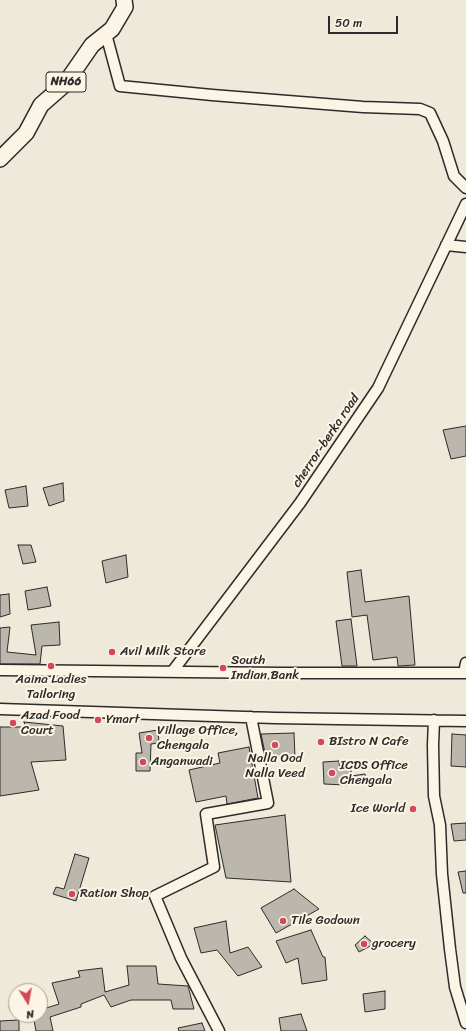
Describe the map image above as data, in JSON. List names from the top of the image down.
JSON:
{
  "streets": {
    "highway": ["NH66"],
    "street": ["cherror-berka road"]
  },
  "places": [
    "Avil Milk Store",
    "Aaina Ladies Tailoring",
    "South Indian Bank",
    "Ymart",
    "Azad Food Court",
    "Village Office, Chengala",
    "BIstro N Cafe",
    "Nalla Ood Nalla Veed",
    "Anganwadi",
    "ICDS Office Chengala",
    "Ice World",
    "Ration Shop",
    "Tile Godown",
    "grocery"
  ],
  "scale_bar": "50 m",
  "north": "bottom"
}
